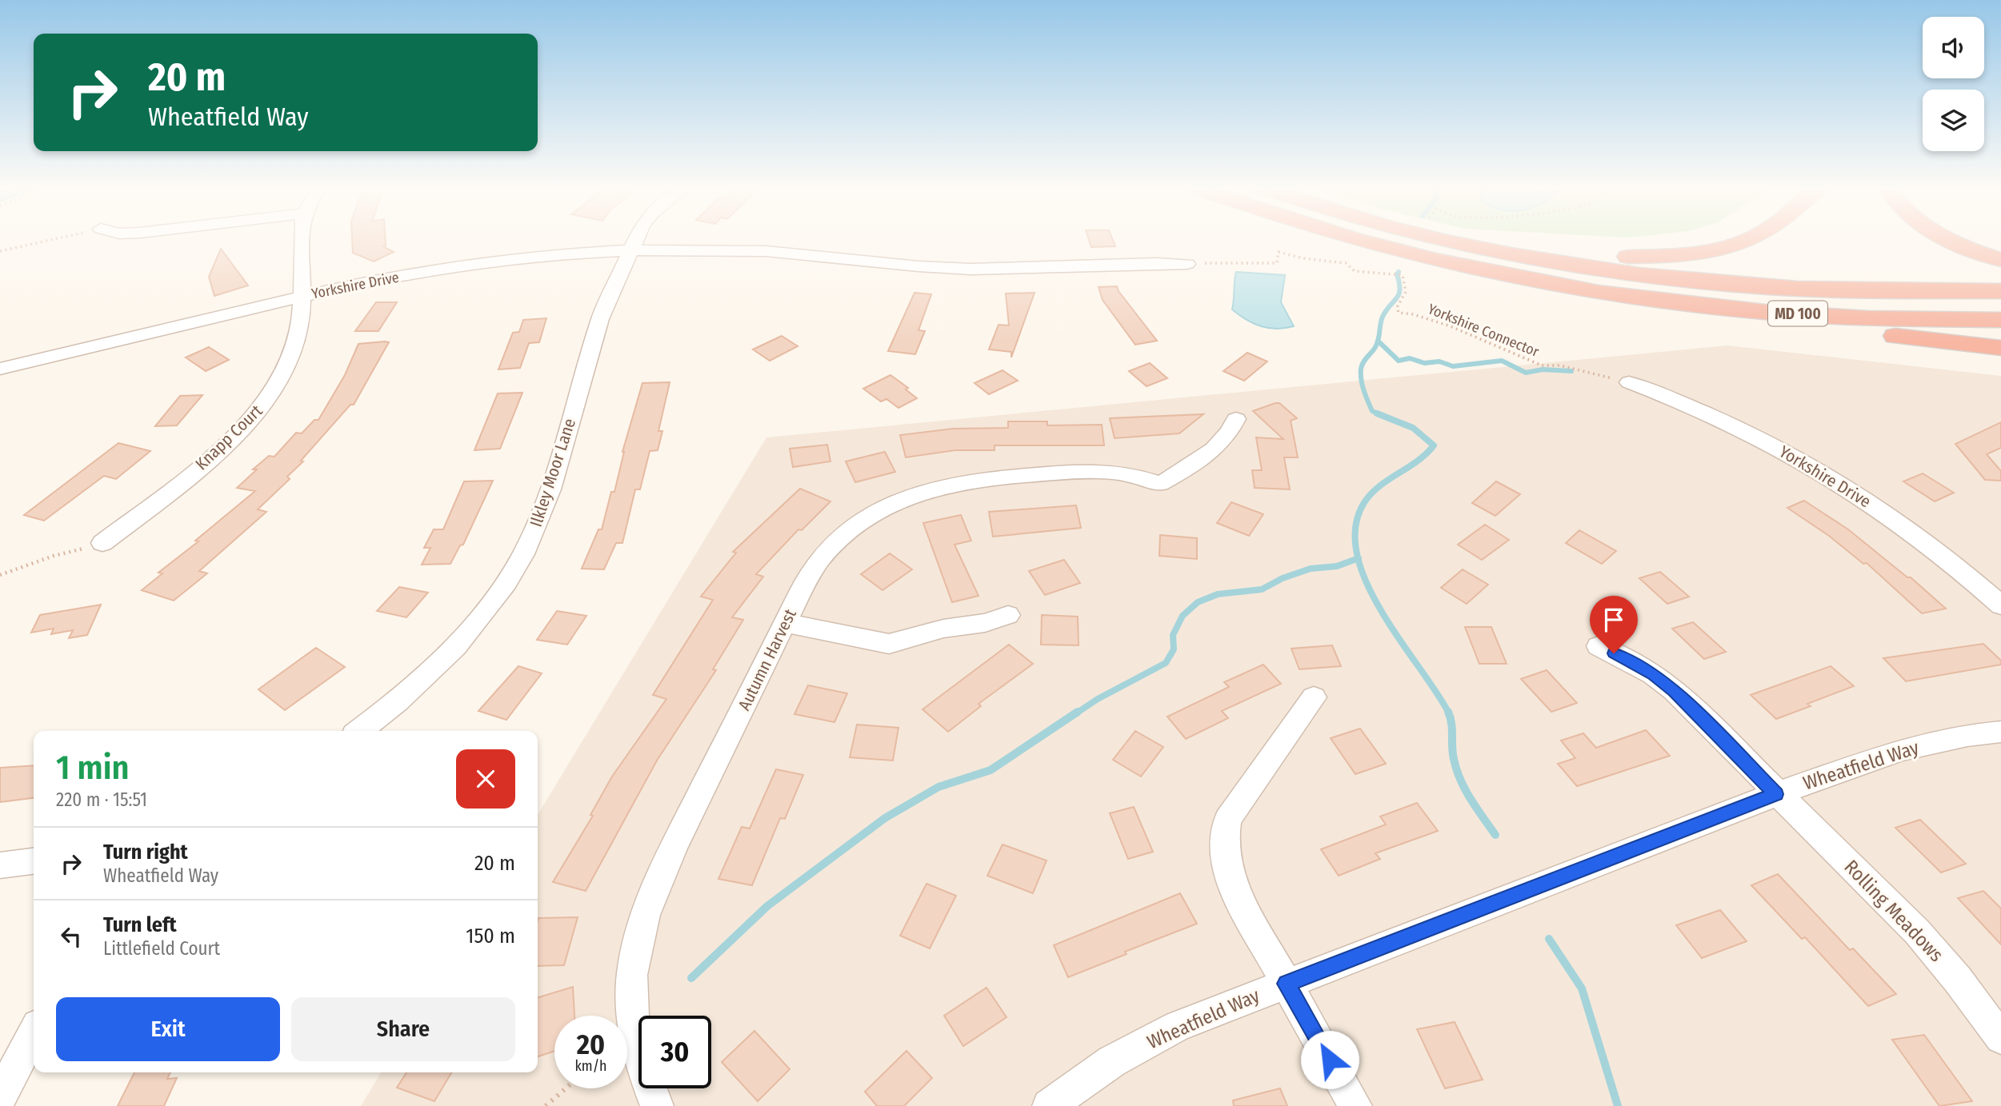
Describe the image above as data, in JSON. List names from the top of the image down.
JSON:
{
  "streets": {
    "highway": ["MD 100"],
    "street": [
      "Yorkshire Drive",
      "Knapp Court",
      "Ilkley Moor Lane",
      "Autumn Harvest",
      "Wheatfield Way",
      "Rolling Meadows"
    ],
    "path": ["Yorkshire Connector"]
  },
  "crossings": [
    ["Yorkshire Drive", "Yorkshire Connector"],
    ["Yorkshire Drive", "Knapp Court"],
    ["Yorkshire Drive", "Ilkley Moor Lane"],
    ["Wheatfield Way", "Rolling Meadows"]
  ],
  "page": {
    "turn": ["20 m", "Wheatfield Way"],
    "heading": ["1 min", "220 m · 15:51"],
    "list": [
      {
        "name": "Turn right",
        "note": "Wheatfield Way",
        "value": "20 m"
      },
      {
        "name": "Turn left",
        "note": "Littlefield Court",
        "value": "150 m"
      }
    ],
    "buttons": ["Exit", "Share"],
    "speed": "20 km/h",
    "limit": "30"
  }
}
